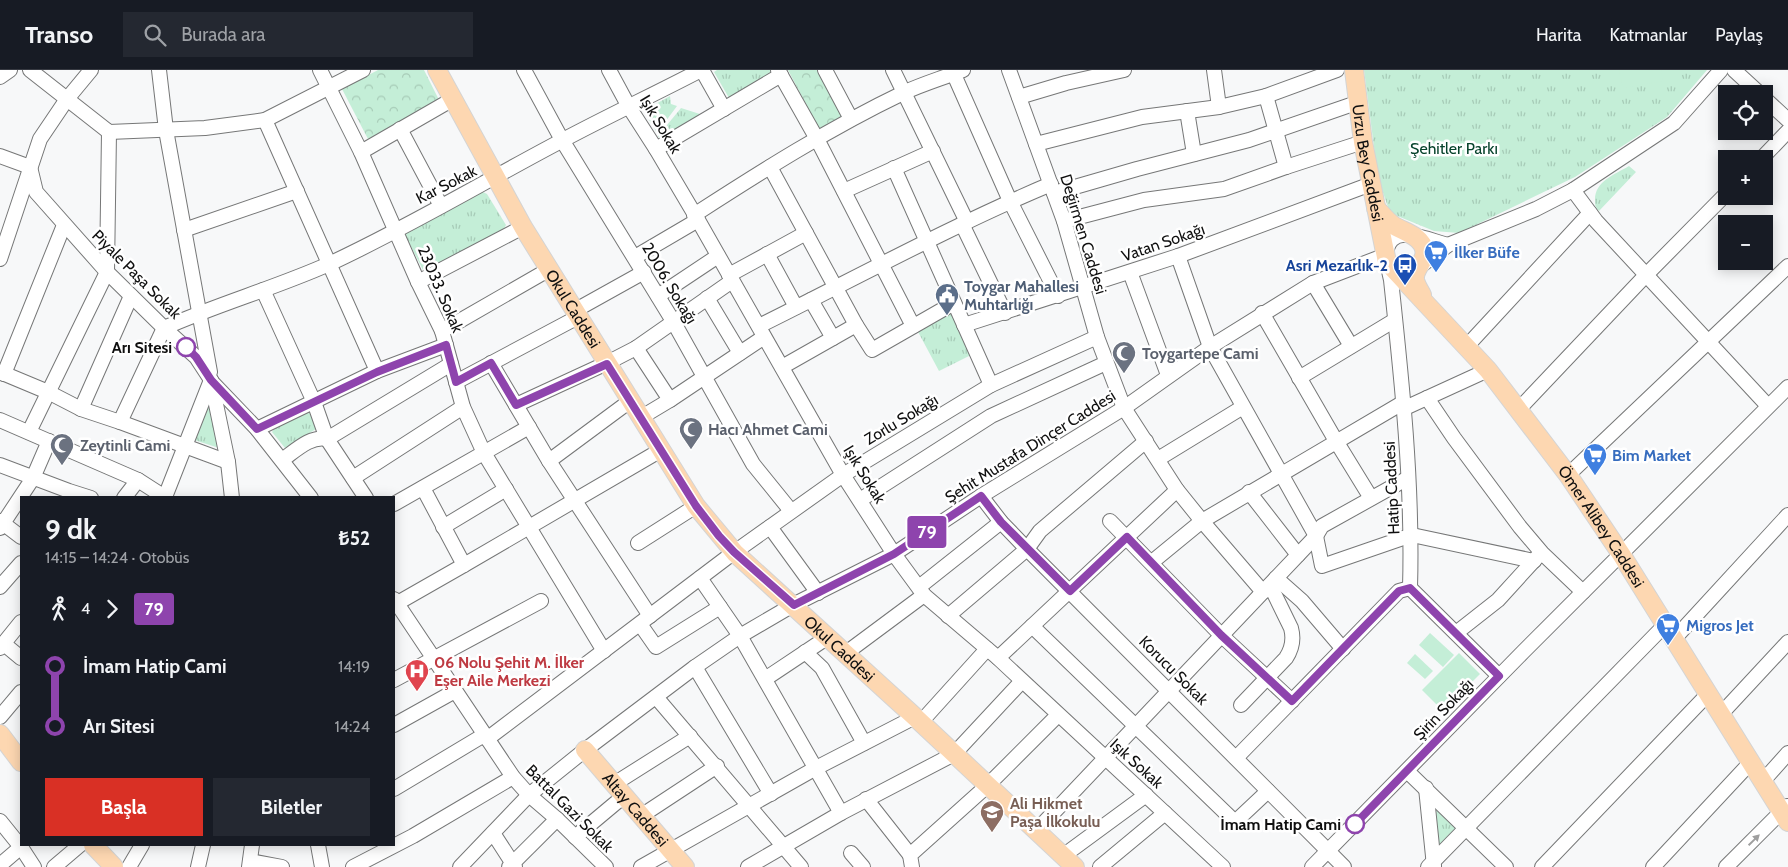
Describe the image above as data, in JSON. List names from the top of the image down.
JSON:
{
  "streets": {
    "main road": [
      "Urzu Bey Caddesi",
      "Okul Caddesi",
      "Ömer Alibey Caddesi",
      "Altay Caddesi"
    ],
    "street": [
      "Işık Sokak",
      "Kar Sokak",
      "Değirmen Caddesi",
      "Vatan Sokağı",
      "Piyale Paşa Sokak",
      "2006. Sokağı",
      "23033. Sokak",
      "Zorlu Sokağı",
      "Şehit Mustafa Dinçer Caddesi",
      "Hatip Caddesi",
      "Korucu Sokak",
      "Şirin Sokağı",
      "Battal Gazi Sokak"
    ]
  },
  "crossings": [
    ["Işık Sokak", "Kar Sokak"],
    ["Işık Sokak", "Zorlu Sokağı"],
    ["Işık Sokak", "Şehit Mustafa Dinçer Caddesi"],
    ["Urzu Bey Caddesi", "Vatan Sokağı"],
    ["Urzu Bey Caddesi", "Şehit Mustafa Dinçer Caddesi"],
    ["Urzu Bey Caddesi", "Hatip Caddesi"],
    ["Urzu Bey Caddesi", "Ömer Alibey Caddesi"],
    ["Kar Sokak", "Piyale Paşa Sokak"],
    ["Kar Sokak", "2006. Sokağı"],
    ["Kar Sokak", "23033. Sokak"],
    ["Kar Sokak", "Okul Caddesi"],
    ["Değirmen Caddesi", "Vatan Sokağı"],
    ["Değirmen Caddesi", "Zorlu Sokağı"],
    ["Değirmen Caddesi", "Şehit Mustafa Dinçer Caddesi"],
    ["2006. Sokağı", "Zorlu Sokağı"],
    ["23033. Sokak", "Zorlu Sokağı"],
    ["Okul Caddesi", "Zorlu Sokağı"],
    ["Okul Caddesi", "Şehit Mustafa Dinçer Caddesi"],
    ["Zorlu Sokağı", "Battal Gazi Sokak"],
    ["Şehit Mustafa Dinçer Caddesi", "Hatip Caddesi"],
    ["Şehit Mustafa Dinçer Caddesi", "Ömer Alibey Caddesi"],
    ["Şehit Mustafa Dinçer Caddesi", "Korucu Sokak"],
    ["Şehit Mustafa Dinçer Caddesi", "Battal Gazi Sokak"],
    ["Şehit Mustafa Dinçer Caddesi", "Altay Caddesi"],
    ["Hatip Caddesi", "Ömer Alibey Caddesi"],
    ["Ömer Alibey Caddesi", "Şirin Sokağı"],
    ["Korucu Sokak", "Şirin Sokağı"]
  ],
  "parks": ["Şehitler Parkı"],
  "places": {
    "supermarket": ["İlker Büfe", "Bim Market", "Migros Jet"],
    "bus stop": ["Asri Mezarlık-2"],
    "public building": ["Toygar Mahallesi Muhtarlığı"],
    "other": ["Arı Sitesi", "İmam Hatip Cami"],
    "mosque": ["Toygartepe Cami", "Hacı Ahmet Cami", "Zeytinli Cami"],
    "hospital": ["06 Nolu Şehit M. İlker Eşer Aile Merkezi"],
    "school or university": ["Ali Hikmet Paşa İlkokulu"]
  },
  "lines": ["bus line 79"],
  "page": {
    "header": "Transo",
    "search": "Burada ara",
    "nav": ["Harita", "Katmanlar", "Paylaş"],
    "on_map": "79",
    "map_buttons": ["+", "−"],
    "heading": ["9 dk", "14:15 – 14:24 · Otobüs", "₺52"],
    "legs": ["4", "79"],
    "list": [
      {
        "name": "İmam Hatip Cami",
        "value": "14:19"
      },
      {
        "name": "Arı Sitesi",
        "value": "14:24"
      }
    ],
    "buttons": ["Başla", "Biletler"]
  }
}
